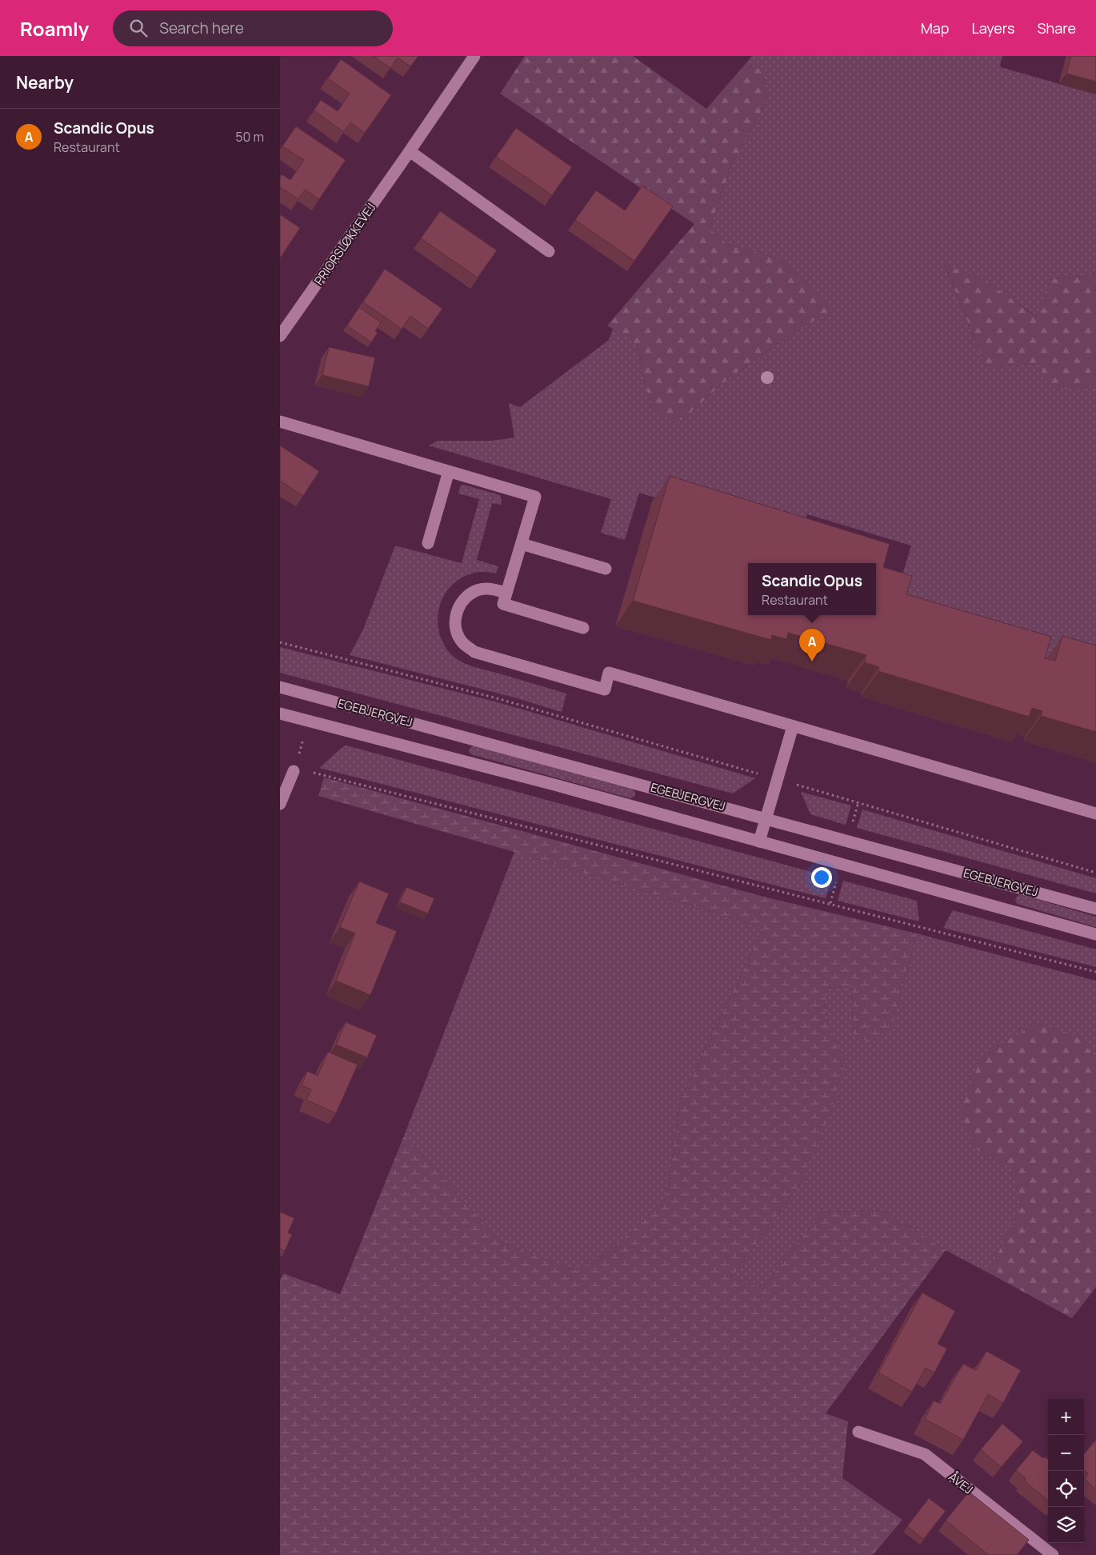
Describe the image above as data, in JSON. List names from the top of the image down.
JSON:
{
  "streets": {
    "street": ["PRIORSLØKKEVEJ", "EGEBJERGVEJ", "ÅVEJ"]
  },
  "page": {
    "header": "Roamly",
    "search": "Search here",
    "nav": ["Map", "Layers", "Share"],
    "heading": "Nearby",
    "list": [
      {
        "mark": "A",
        "name": "Scandic Opus",
        "note": "Restaurant",
        "value": "50 m"
      }
    ],
    "popup": ["Scandic Opus", "Restaurant"],
    "pins": "A",
    "map_buttons": ["+", "−"]
  }
}
